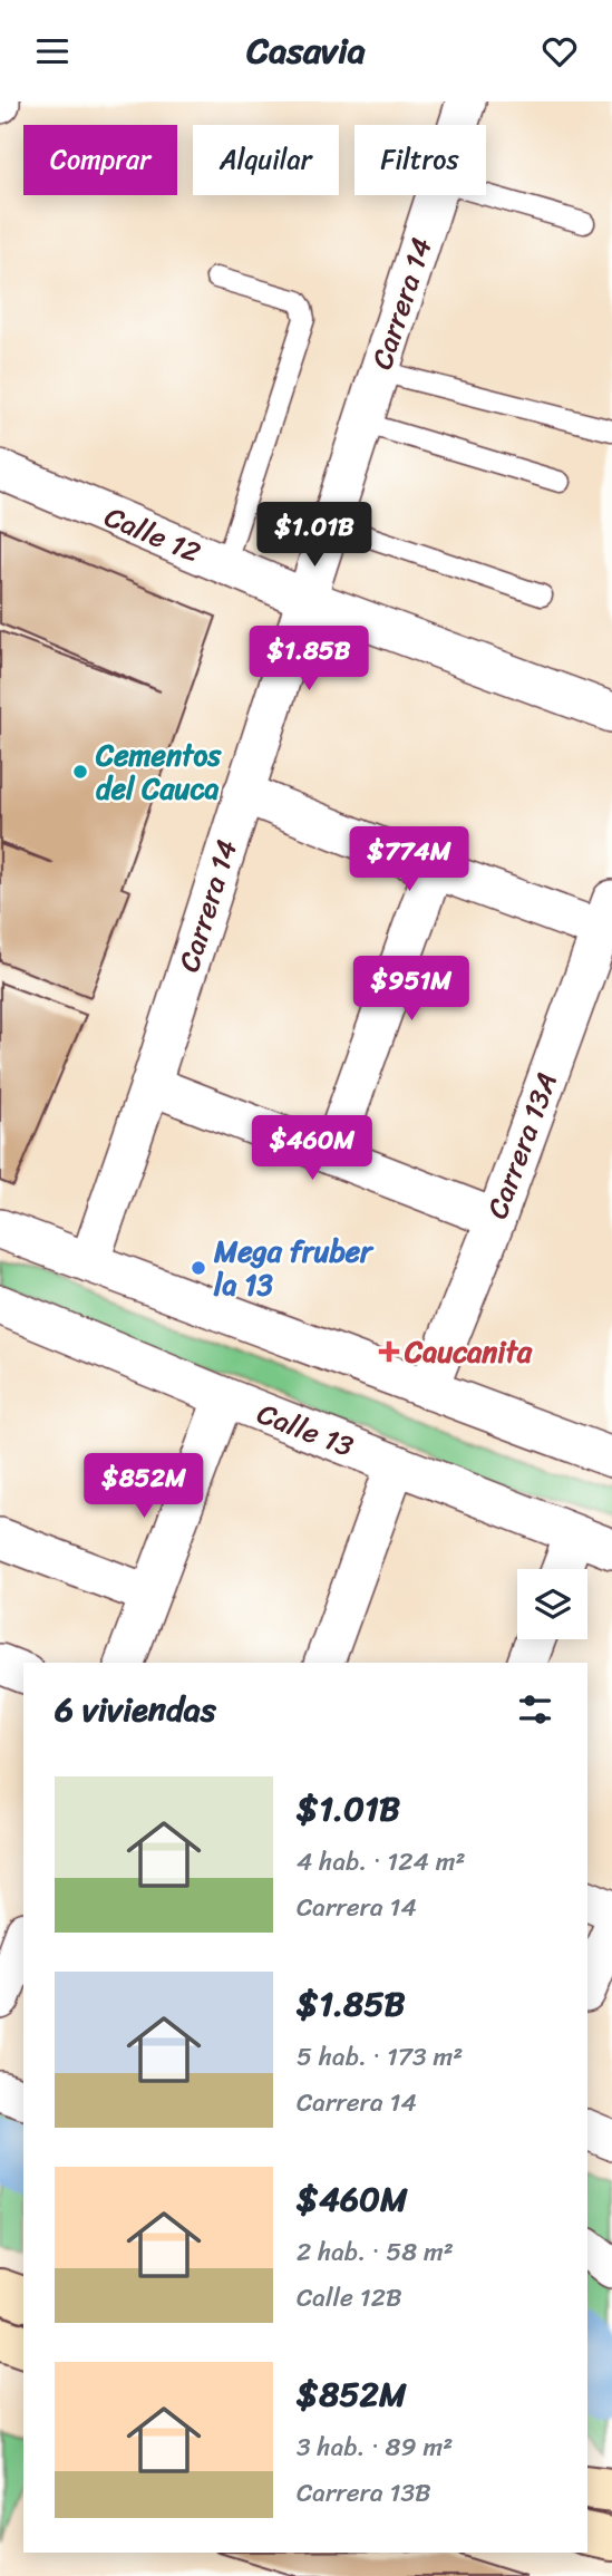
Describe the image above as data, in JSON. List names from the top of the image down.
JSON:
{
  "streets": {
    "street": [
      "Carrera 14",
      "Calle 12",
      "Carrera 13A",
      "Calle 13"
    ]
  },
  "crossings": [
    ["Carrera 14", "Calle 12"]
  ],
  "places": {
    "other": ["Cementos del Cauca", "Mega fruber la 13"],
    "health": ["Caucanita"]
  },
  "page": {
    "header": "Casavia",
    "chip": ["Comprar", "Alquilar", "Filtros"],
    "price": [
      "$1.01B",
      "$1.85B",
      "$774M",
      "$951M",
      "$460M",
      "$852M"
    ],
    "heading": "6 viviendas",
    "list": [
      {
        "name": "$1.01B",
        "note": "4 hab. · 124 m² · Carrera 14"
      },
      {
        "name": "$1.85B",
        "note": "5 hab. · 173 m² · Carrera 14"
      },
      {
        "name": "$460M",
        "note": "2 hab. · 58 m² · Calle 12B"
      },
      {
        "name": "$852M",
        "note": "3 hab. · 89 m² · Carrera 13B"
      }
    ]
  }
}
